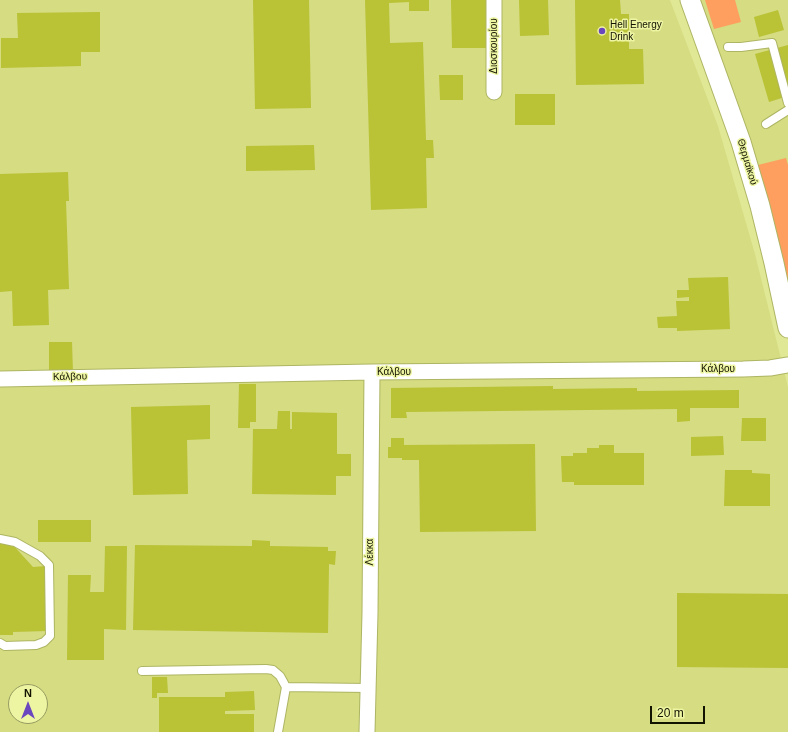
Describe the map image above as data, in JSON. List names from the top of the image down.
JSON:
{
  "streets": {
    "street": [
      "Διοσκουρίου",
      "Θερμαϊκού",
      "Κάλβου",
      "Λέκκα"
    ]
  },
  "crossings": [
    ["Κάλβου", "Λέκκα"]
  ],
  "places": ["Hell Energy Drink"],
  "scale_bar": "20 m",
  "north": "top"
}
